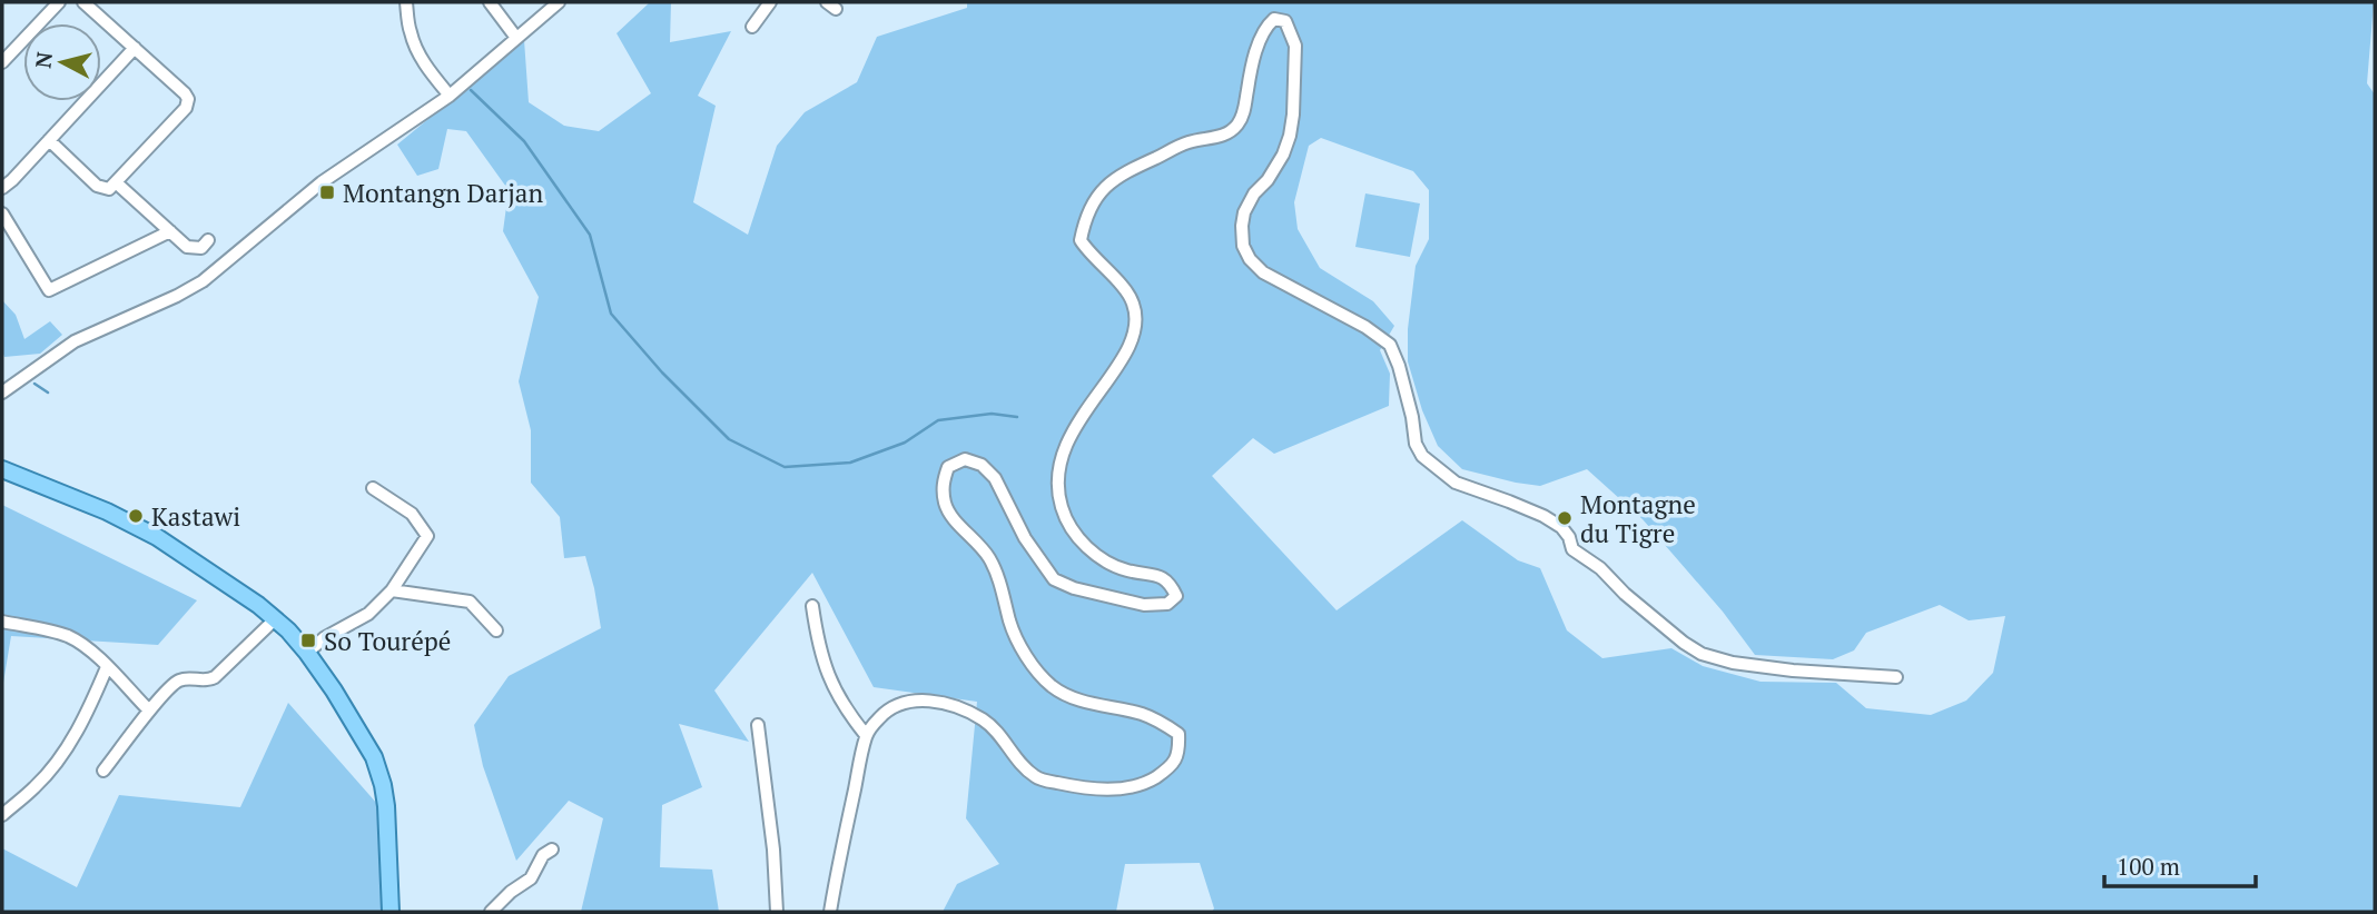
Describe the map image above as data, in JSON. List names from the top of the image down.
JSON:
{
  "places": {
    "transit": ["Montangn Darjan", "So Tourépé"],
    "other": ["Kastawi", "Montagne du Tigre"]
  },
  "scale_bar": "100 m",
  "north": "left"
}
